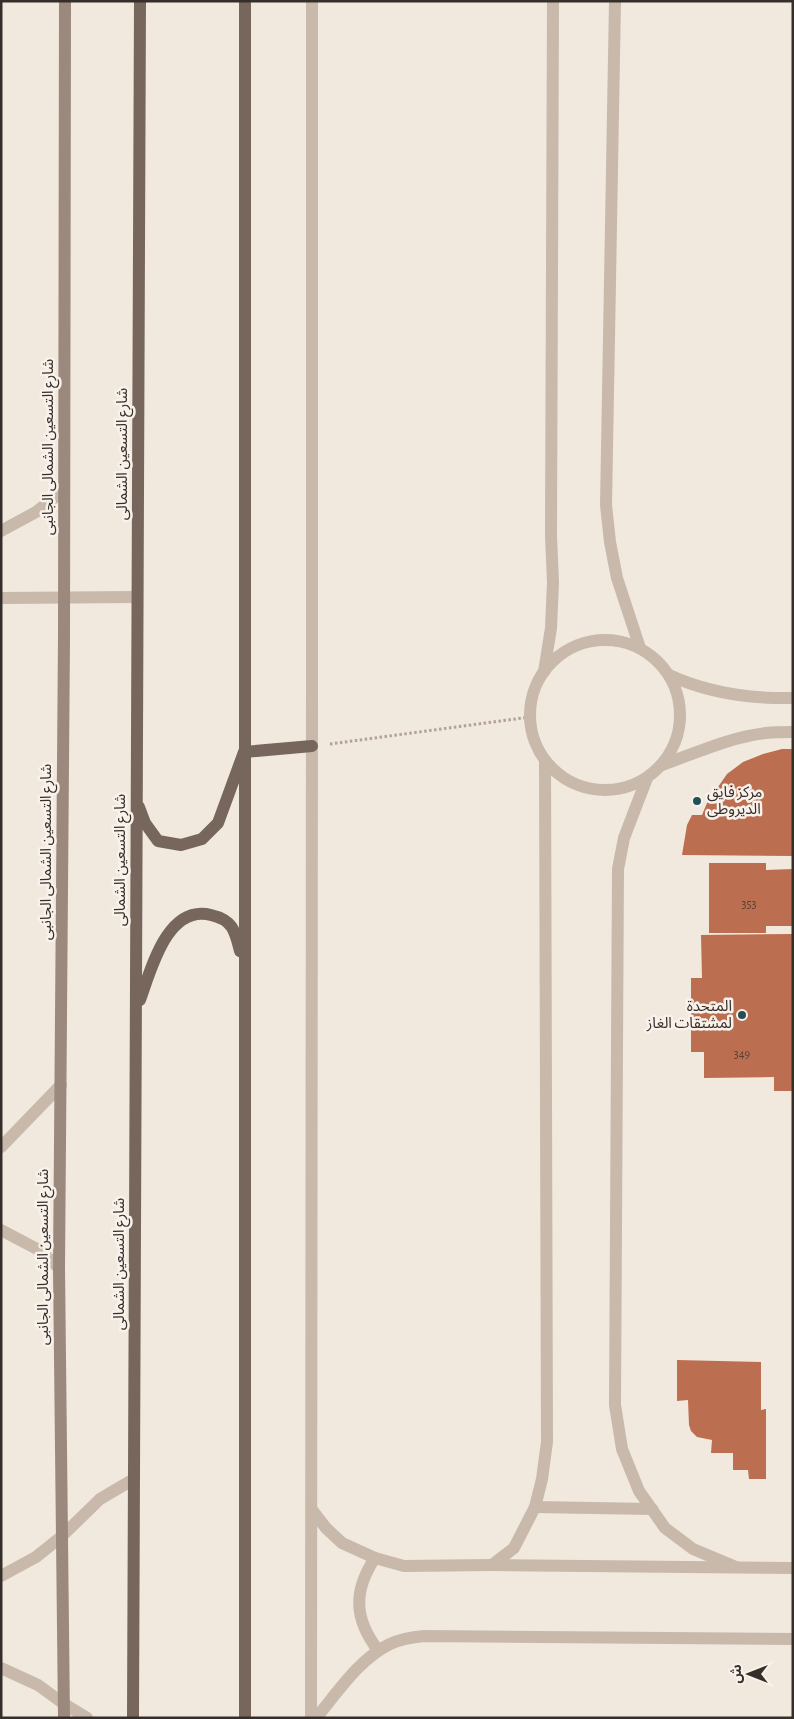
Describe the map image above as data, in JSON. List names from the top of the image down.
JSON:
{
  "streets": {
    "main road": ["شارع التسعين الشمالى الجانبى", "شارع التسعين الشمالى"]
  },
  "places": ["مركز فايق الديروطى", "المتحدة لمشتقات الغاز"],
  "house_numbers": ["353", "349"],
  "north": "left"
}
